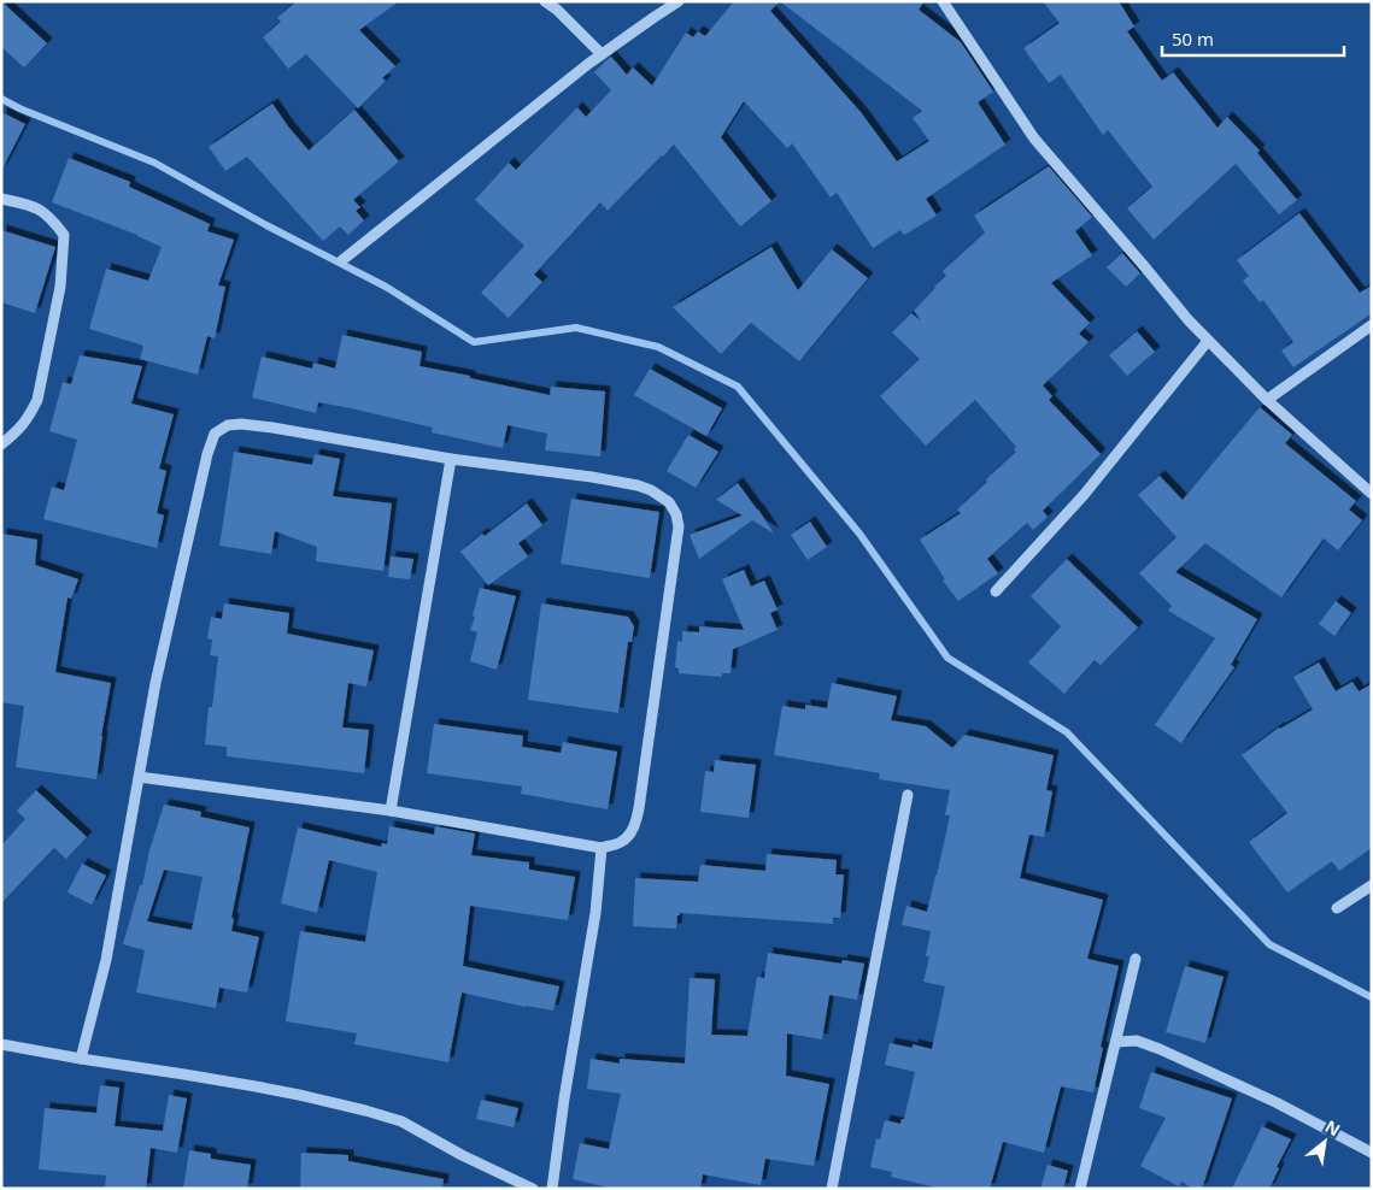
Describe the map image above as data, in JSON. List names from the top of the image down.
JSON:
{
  "scale_bar": "50 m",
  "north": "top right"
}
